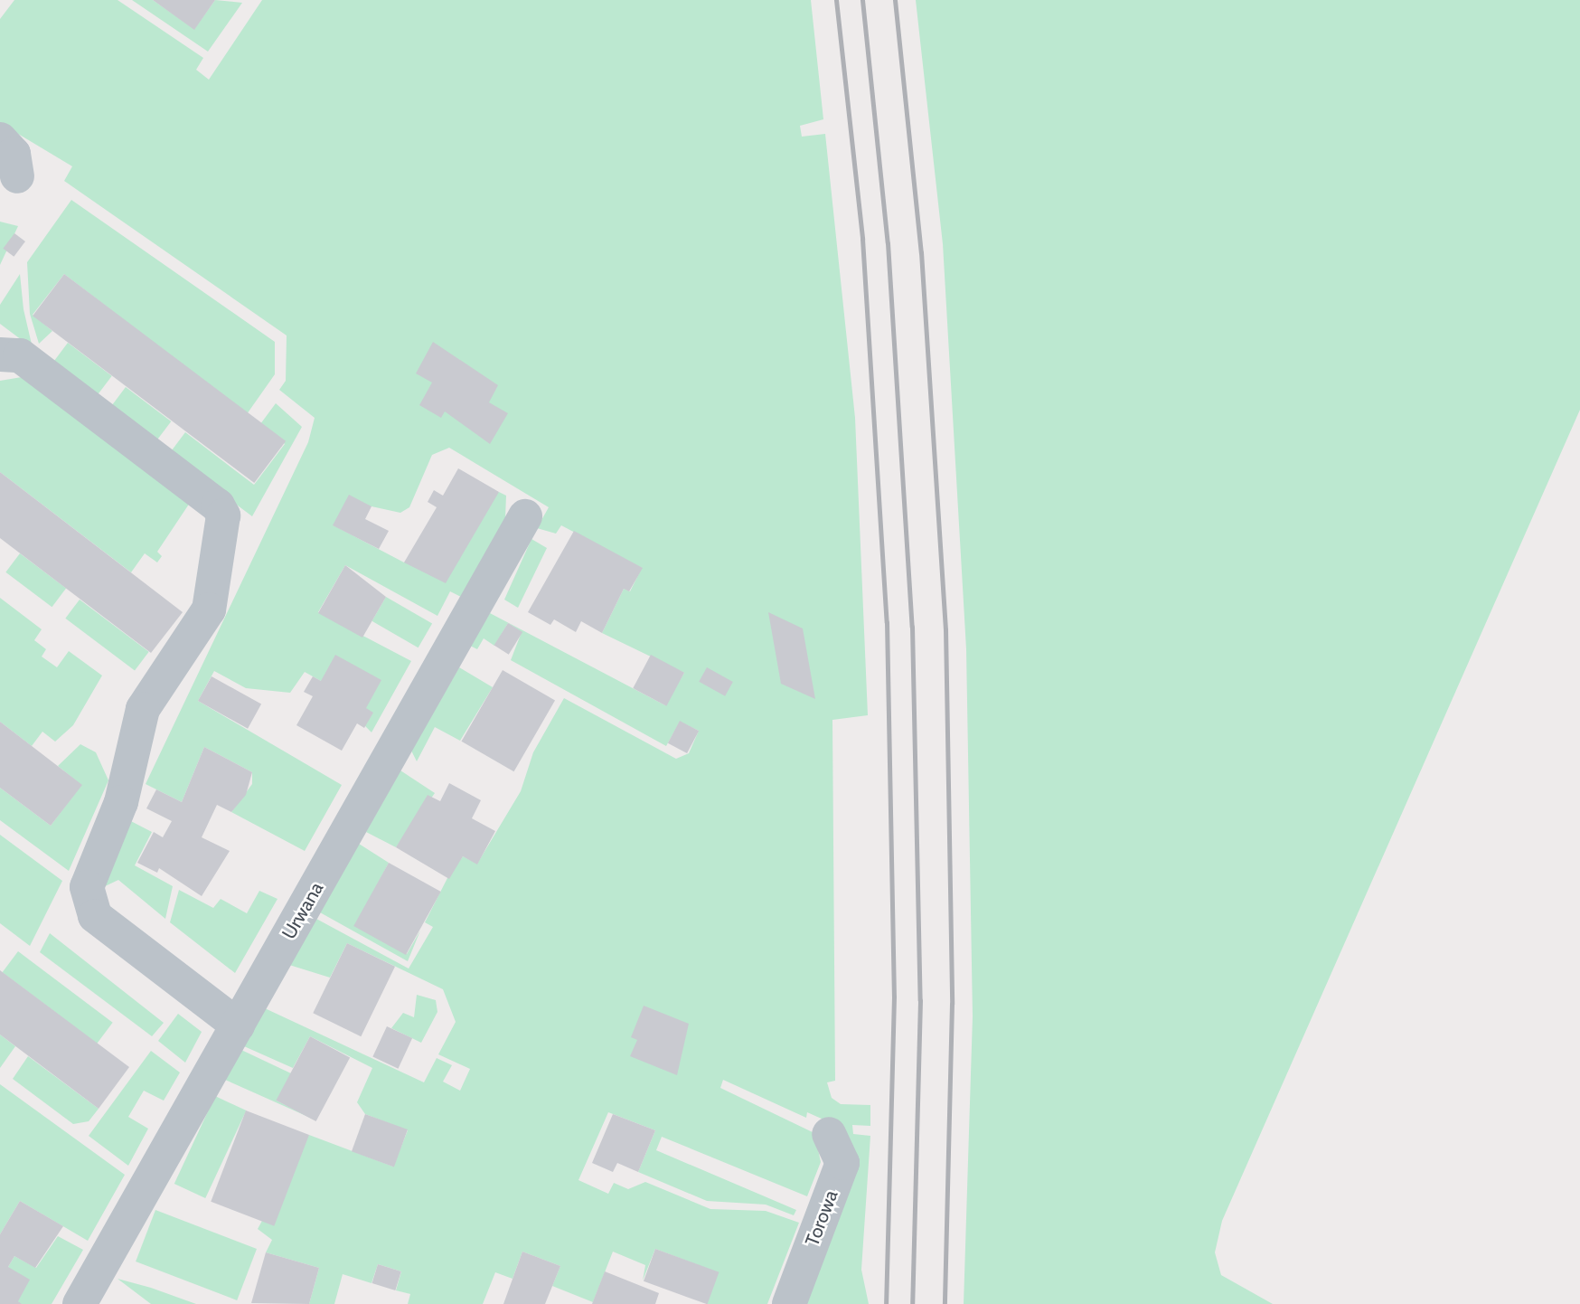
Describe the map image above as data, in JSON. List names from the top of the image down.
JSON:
{
  "streets": {
    "street": ["Urwana", "Torowa"]
  }
}
